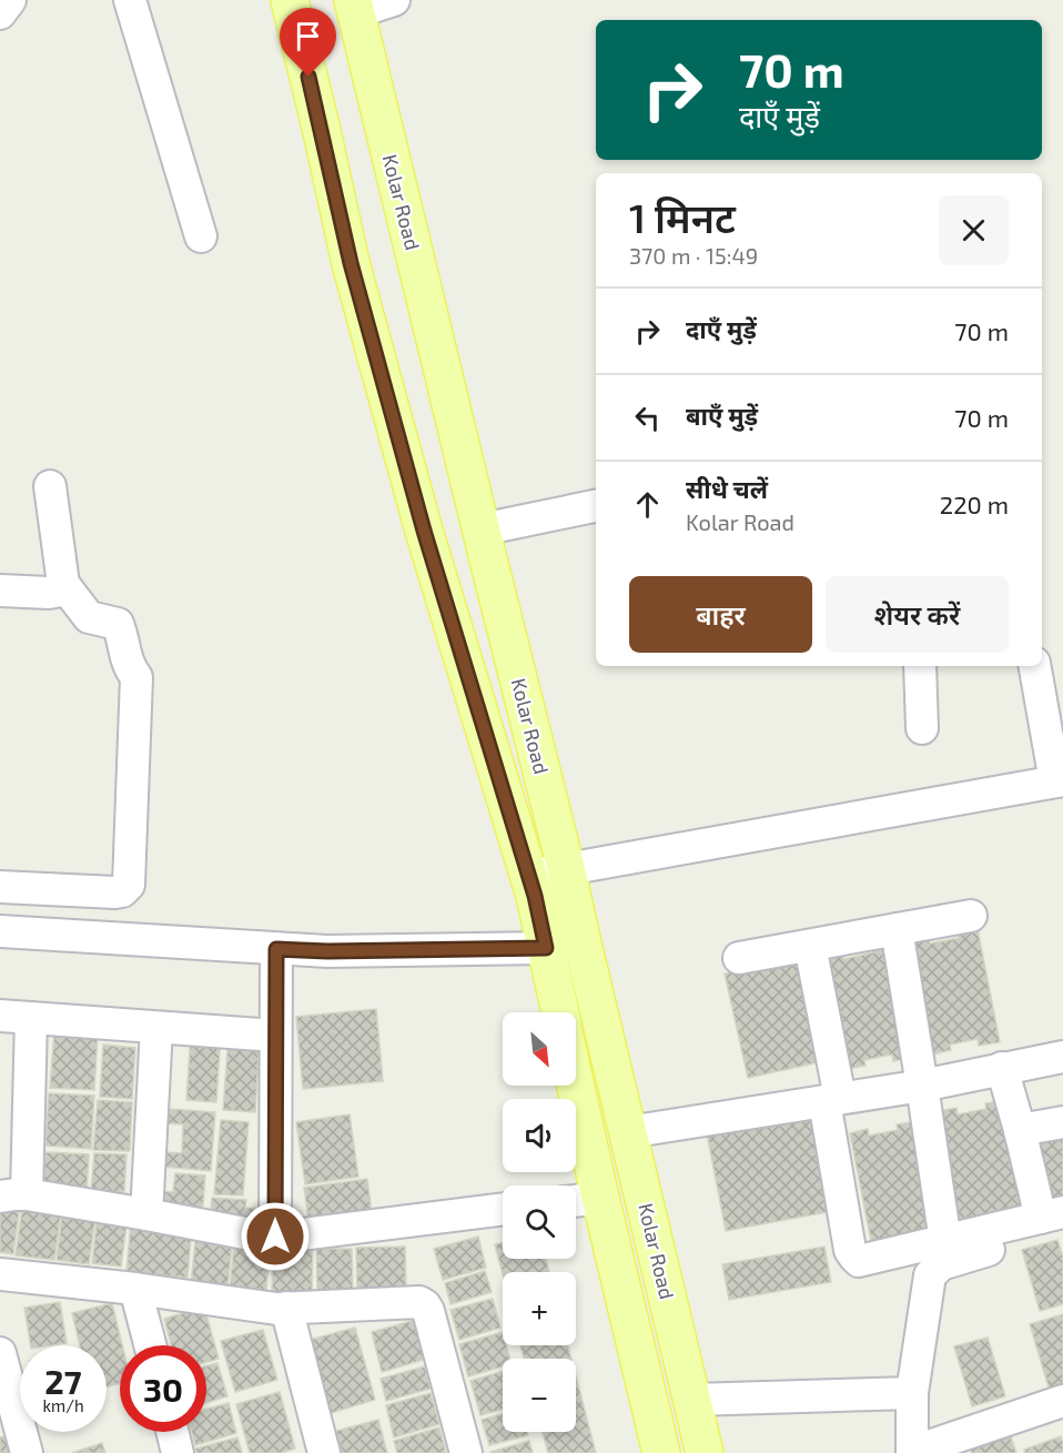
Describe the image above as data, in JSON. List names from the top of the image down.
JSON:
{
  "streets": {
    "main road": ["Kolar Road"]
  },
  "north": "bottom right",
  "page": {
    "turn": ["70 m", "दाएँ मुड़ें"],
    "heading": ["1 मिनट", "370 m · 15:49"],
    "list": [
      {
        "name": "दाएँ मुड़ें",
        "value": "70 m"
      },
      {
        "name": "बाएँ मुड़ें",
        "value": "70 m"
      },
      {
        "name": "सीधे चलें",
        "note": "Kolar Road",
        "value": "220 m"
      }
    ],
    "buttons": ["बाहर", "शेयर करें"],
    "map_buttons": ["+", "−"],
    "speed": "27 km/h",
    "limit": "30"
  }
}
